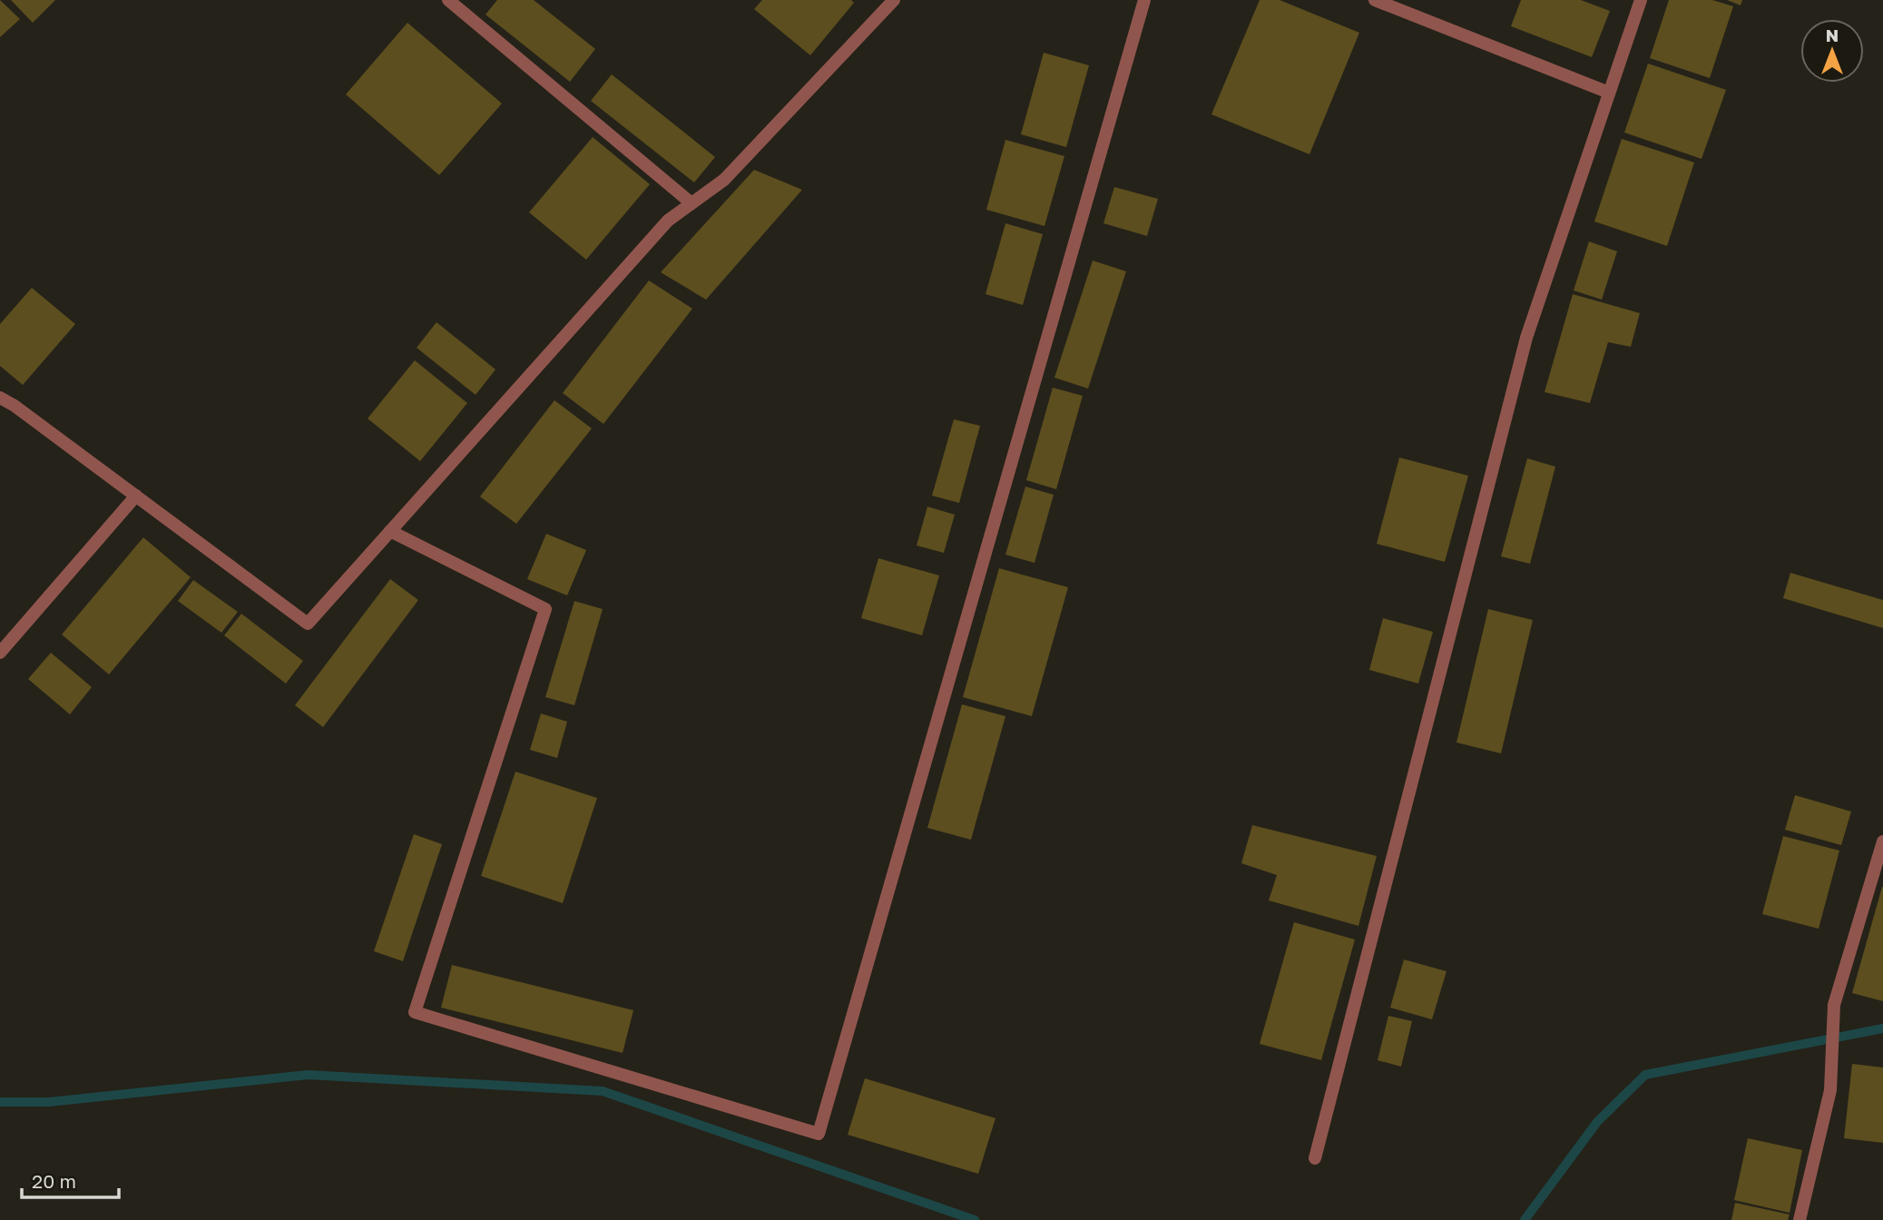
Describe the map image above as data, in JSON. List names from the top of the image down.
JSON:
{
  "scale_bar": "20 m",
  "north": "top"
}
